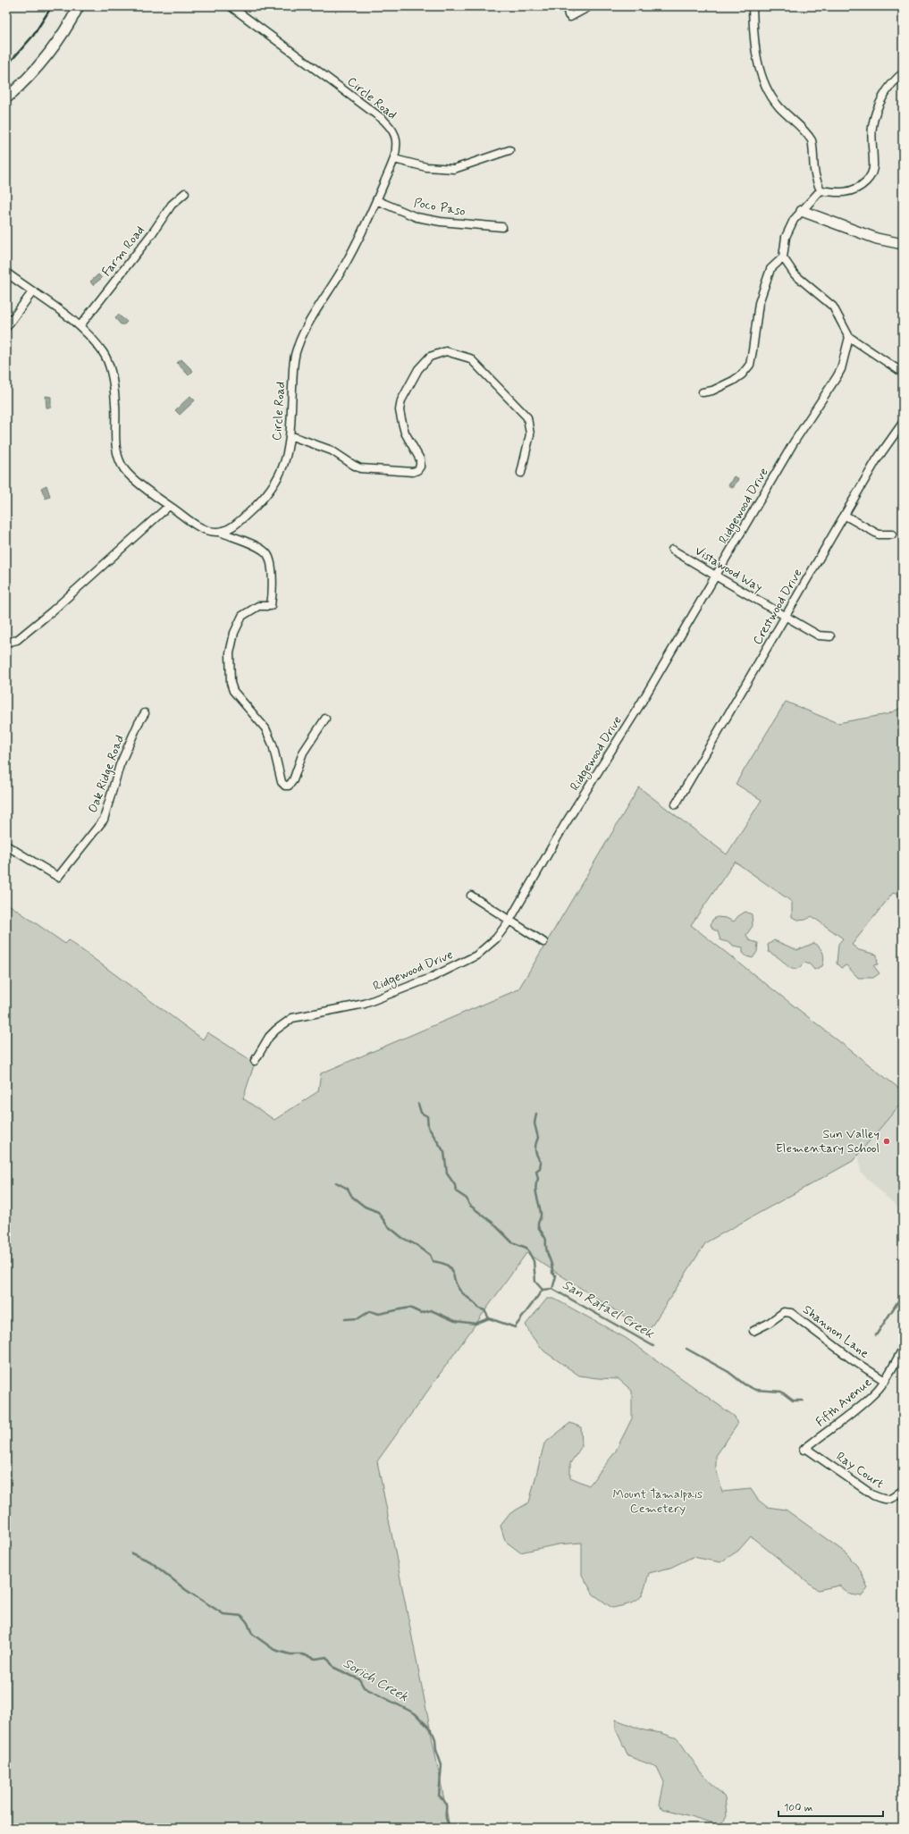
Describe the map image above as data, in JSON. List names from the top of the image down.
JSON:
{
  "streets": {
    "street": [
      "Circle Road",
      "Poco Paso",
      "Farm Road",
      "Ridgewood Drive",
      "Vistawood Way",
      "Crestwood Drive",
      "Oak Ridge Road",
      "Shannon Lane",
      "Fifth Avenue",
      "Ray Court"
    ]
  },
  "crossings": [
    ["Circle Road", "Poco Paso"],
    ["Ridgewood Drive", "Vistawood Way"],
    ["Vistawood Way", "Crestwood Drive"],
    ["Shannon Lane", "Fifth Avenue"],
    ["Fifth Avenue", "Ray Court"]
  ],
  "water": ["San Rafael Creek", "Sorich Creek"],
  "parks": ["Mount Tamalpais Cemetery"],
  "places": ["Sun Valley Elementary School"],
  "scale_bar": "100 m"
}
